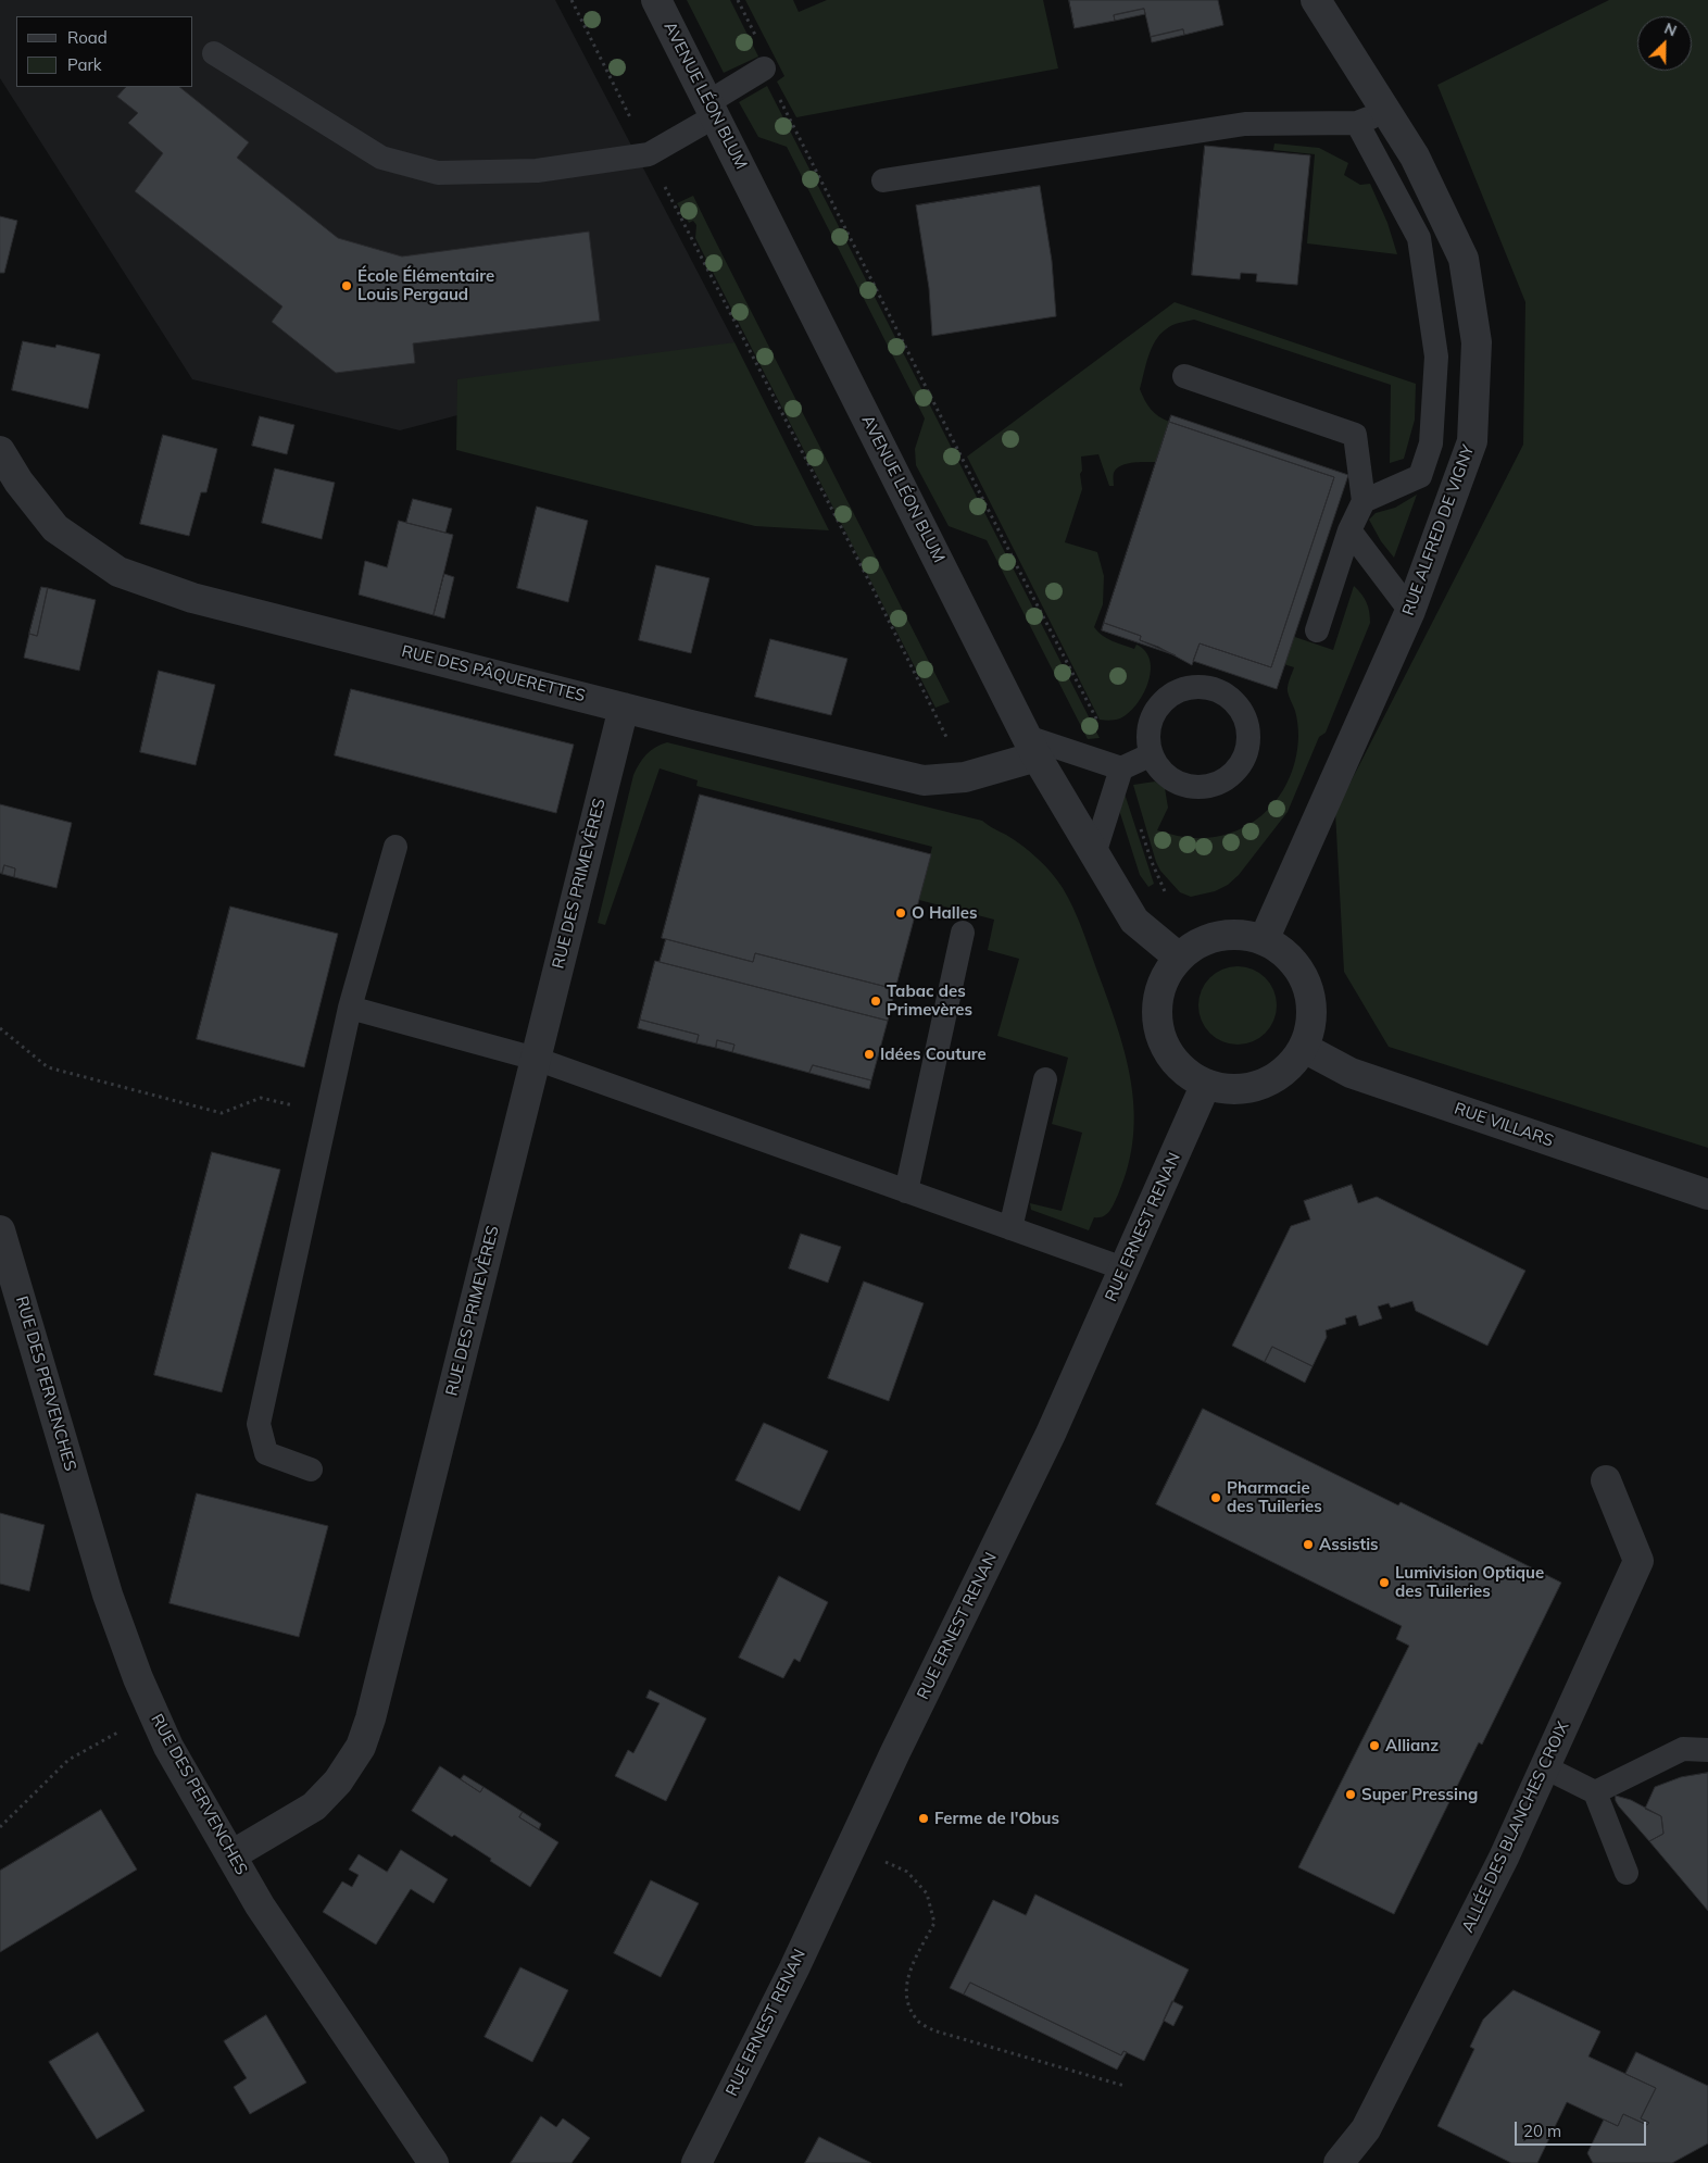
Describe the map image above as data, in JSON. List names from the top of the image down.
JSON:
{
  "streets": {
    "street": [
      "AVENUE LÉON BLUM",
      "RUE ALFRED DE VIGNY",
      "RUE DES PÂQUERETTES",
      "RUE DES PRIMEVÈRES",
      "RUE VILLARS",
      "RUE ERNEST RENAN",
      "RUE DES PERVENCHES",
      "ALLÉE DES BLANCHES CROIX"
    ]
  },
  "crossings": [
    ["AVENUE LÉON BLUM", "RUE ALFRED DE VIGNY"],
    ["AVENUE LÉON BLUM", "RUE DES PÂQUERETTES"],
    ["AVENUE LÉON BLUM", "RUE VILLARS"],
    ["AVENUE LÉON BLUM", "RUE ERNEST RENAN"],
    ["RUE ALFRED DE VIGNY", "RUE VILLARS"],
    ["RUE ALFRED DE VIGNY", "RUE ERNEST RENAN"],
    ["RUE DES PÂQUERETTES", "RUE DES PRIMEVÈRES"],
    ["RUE DES PRIMEVÈRES", "RUE DES PERVENCHES"],
    ["RUE VILLARS", "RUE ERNEST RENAN"]
  ],
  "places": [
    "École Élémentaire Louis Pergaud",
    "O Halles",
    "Tabac des Primevères",
    "Idées Couture",
    "Pharmacie des Tuileries",
    "Assistis",
    "Lumivision Optique des Tuileries",
    "Allianz",
    "Super Pressing",
    "Ferme de l'Obus"
  ],
  "legend": ["Road", "Park"],
  "scale_bar": "20 m",
  "north": "top right"
}
